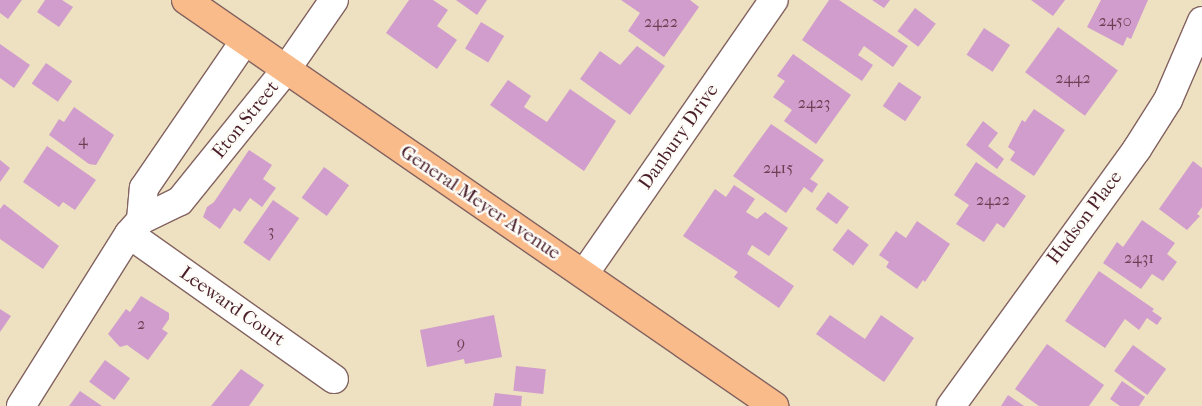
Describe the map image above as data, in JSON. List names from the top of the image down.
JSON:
{
  "streets": {
    "main road": ["General Meyer Avenue"],
    "street": [
      "Eton Street",
      "Danbury Drive",
      "Hudson Place",
      "Leeward Court"
    ]
  },
  "crossings": [
    ["Eton Street", "General Meyer Avenue"],
    ["Eton Street", "Leeward Court"],
    ["Danbury Drive", "General Meyer Avenue"]
  ],
  "house_numbers": [
    "2450",
    "2422",
    "2442",
    "2423",
    "4",
    "2415",
    "2422",
    "3",
    "2431",
    "2",
    "9"
  ]
}
